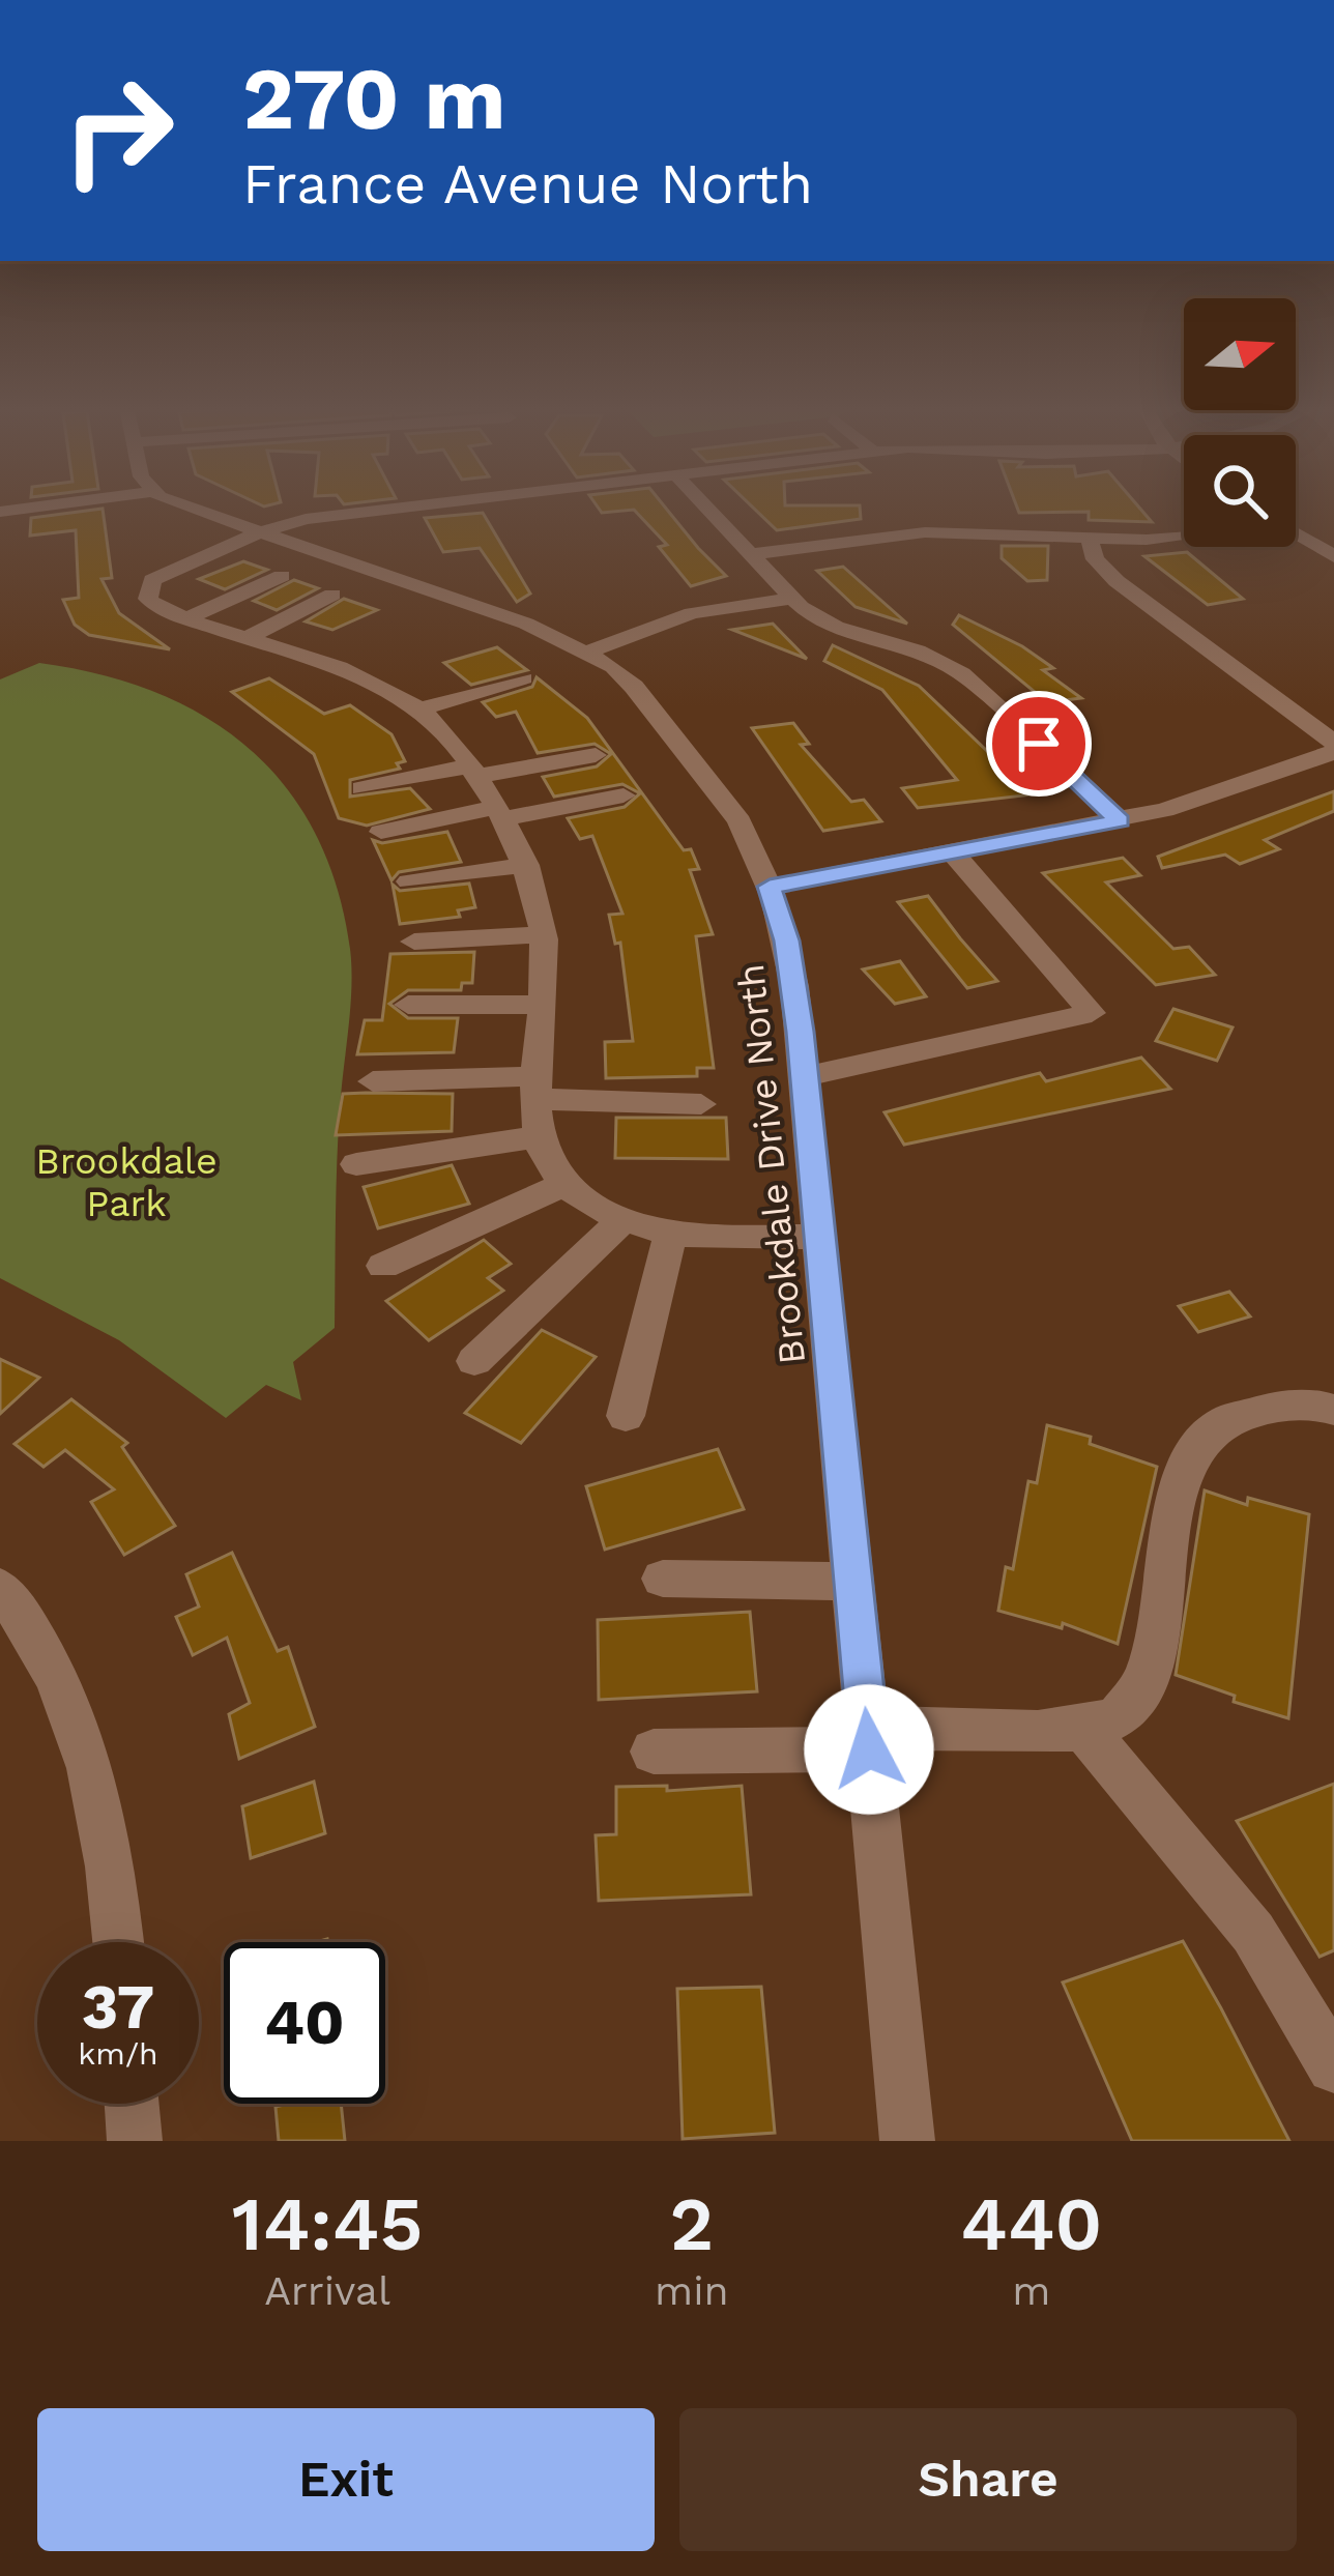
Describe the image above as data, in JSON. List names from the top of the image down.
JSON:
{
  "streets": {
    "street": ["Brookdale Drive North"]
  },
  "parks": ["Brookdale Park"],
  "north": "right",
  "page": {
    "turn": ["270 m", "France Avenue North"],
    "speed": "37 km/h",
    "limit": "40",
    "eta": [
      "14:45",
      "Arrival",
      "2",
      "min",
      "440",
      "m"
    ],
    "buttons": ["Exit", "Share"]
  }
}
